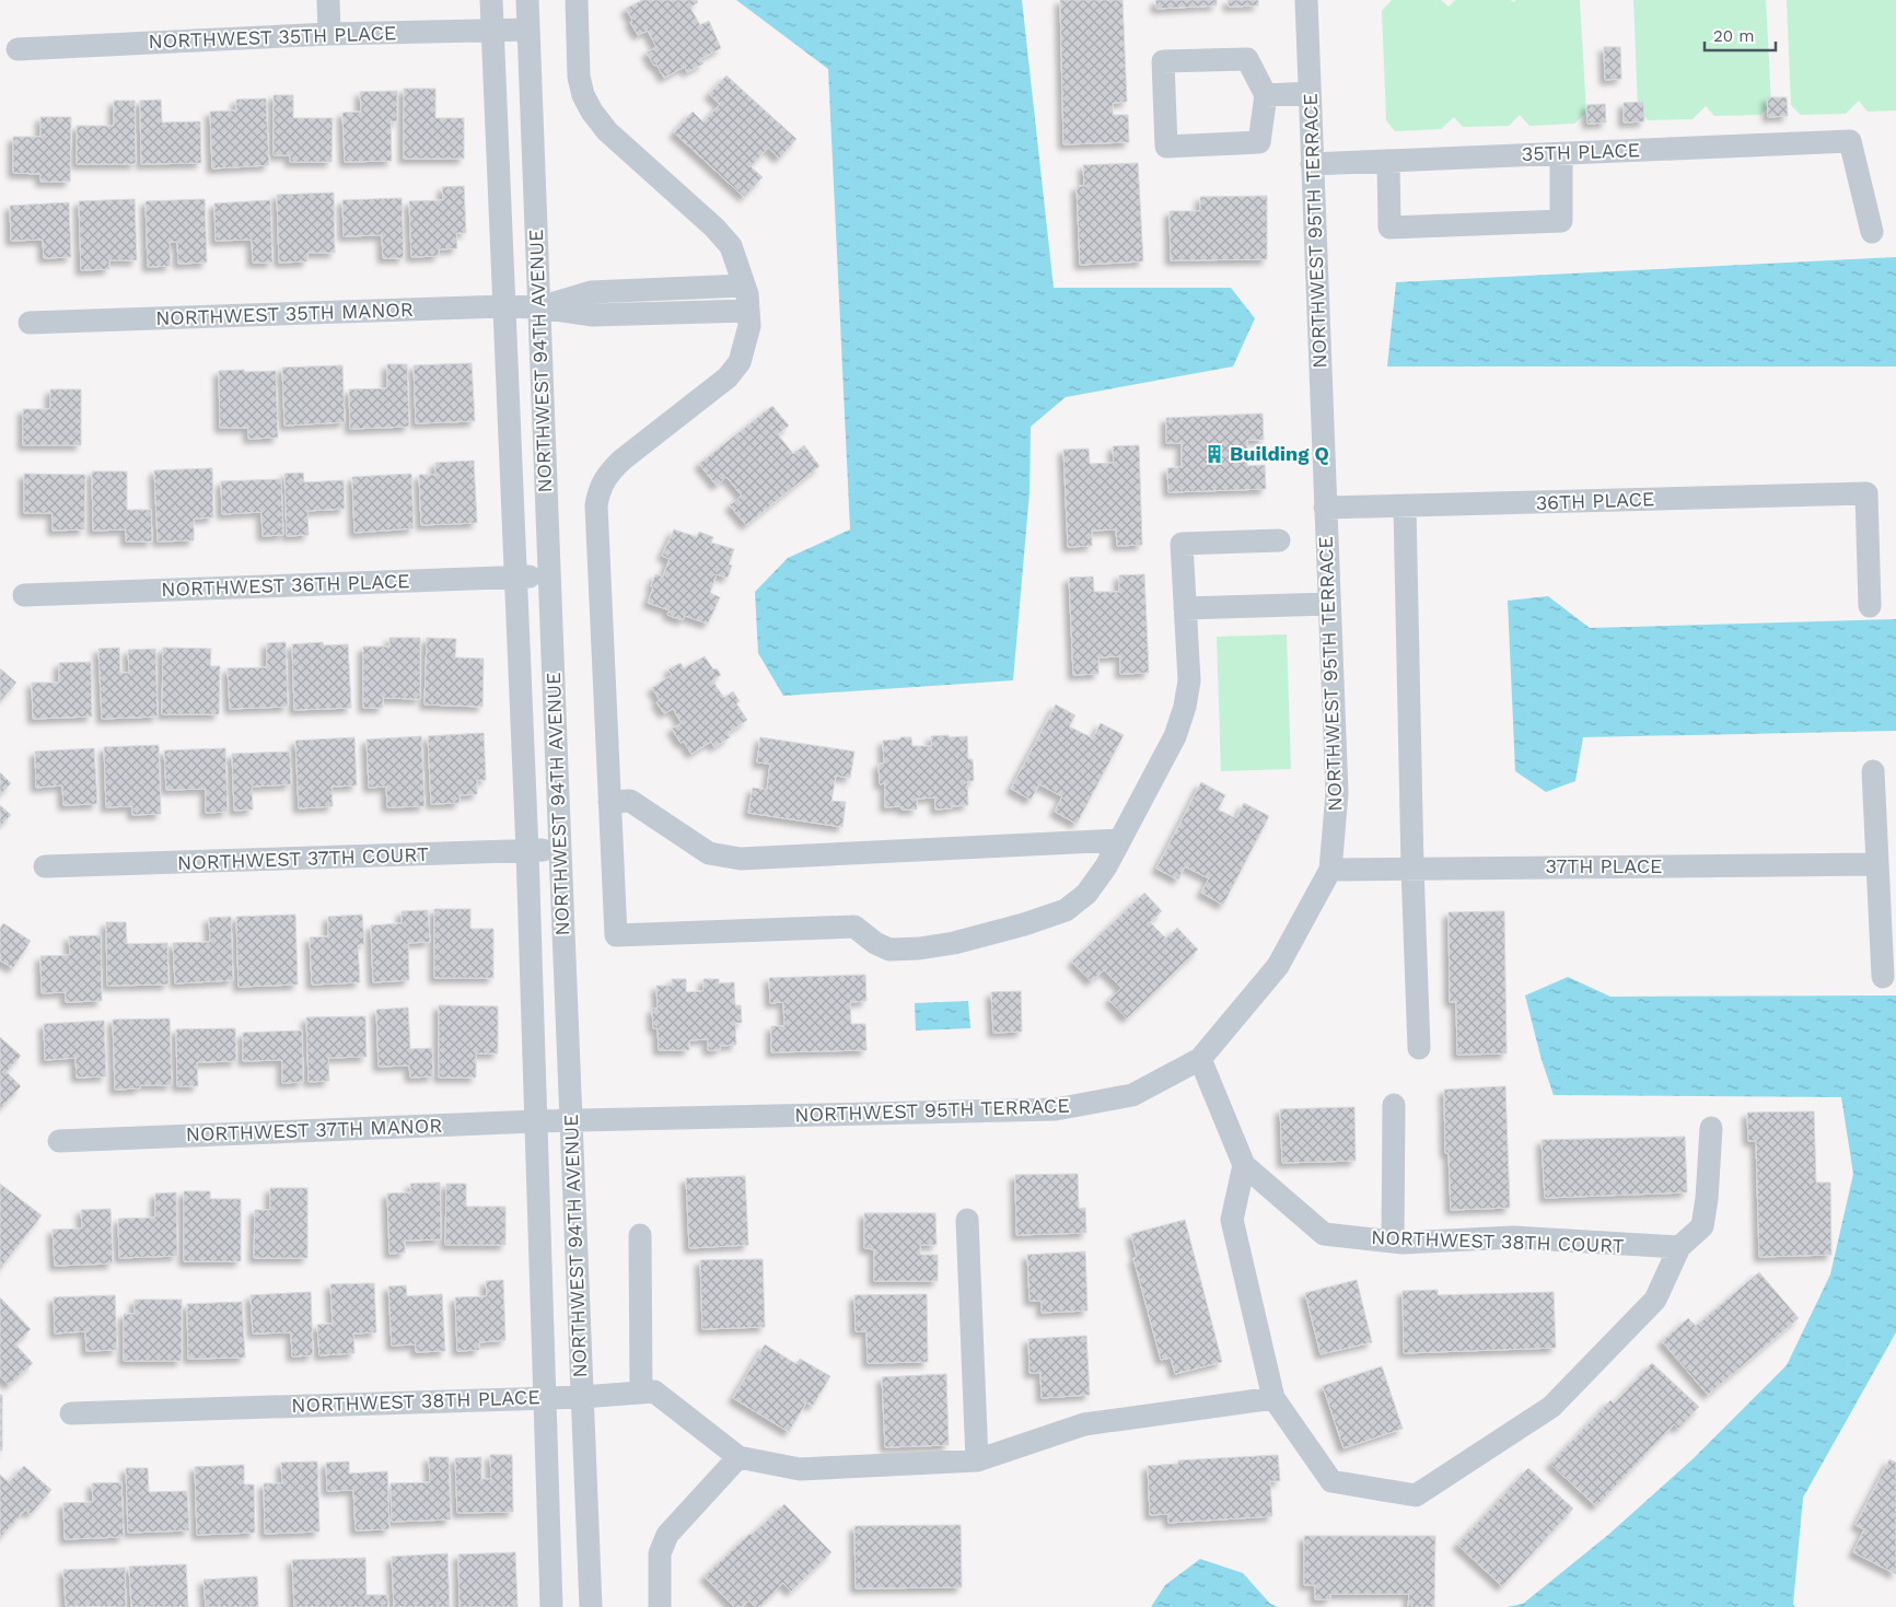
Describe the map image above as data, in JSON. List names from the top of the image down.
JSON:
{
  "streets": {
    "street": [
      "NORTHWEST 35TH PLACE",
      "35TH PLACE",
      "NORTHWEST 95TH TERRACE",
      "NORTHWEST 35TH MANOR",
      "NORTHWEST 94TH AVENUE",
      "36TH PLACE",
      "NORTHWEST 36TH PLACE",
      "NORTHWEST 37TH COURT",
      "37TH PLACE",
      "NORTHWEST 37TH MANOR",
      "NORTHWEST 38TH COURT",
      "NORTHWEST 38TH PLACE"
    ]
  },
  "crossings": [
    ["NORTHWEST 35TH PLACE", "NORTHWEST 94TH AVENUE"],
    ["35TH PLACE", "NORTHWEST 95TH TERRACE"],
    ["NORTHWEST 95TH TERRACE", "NORTHWEST 94TH AVENUE"],
    ["NORTHWEST 95TH TERRACE", "36TH PLACE"],
    ["NORTHWEST 95TH TERRACE", "37TH PLACE"],
    ["NORTHWEST 95TH TERRACE", "NORTHWEST 37TH MANOR"],
    ["NORTHWEST 35TH MANOR", "NORTHWEST 94TH AVENUE"],
    ["NORTHWEST 94TH AVENUE", "NORTHWEST 36TH PLACE"],
    ["NORTHWEST 94TH AVENUE", "NORTHWEST 37TH COURT"],
    ["NORTHWEST 94TH AVENUE", "NORTHWEST 37TH MANOR"],
    ["NORTHWEST 94TH AVENUE", "NORTHWEST 38TH PLACE"]
  ],
  "places": {
    "building": ["Building Q"]
  },
  "scale_bar": "20 m"
}
